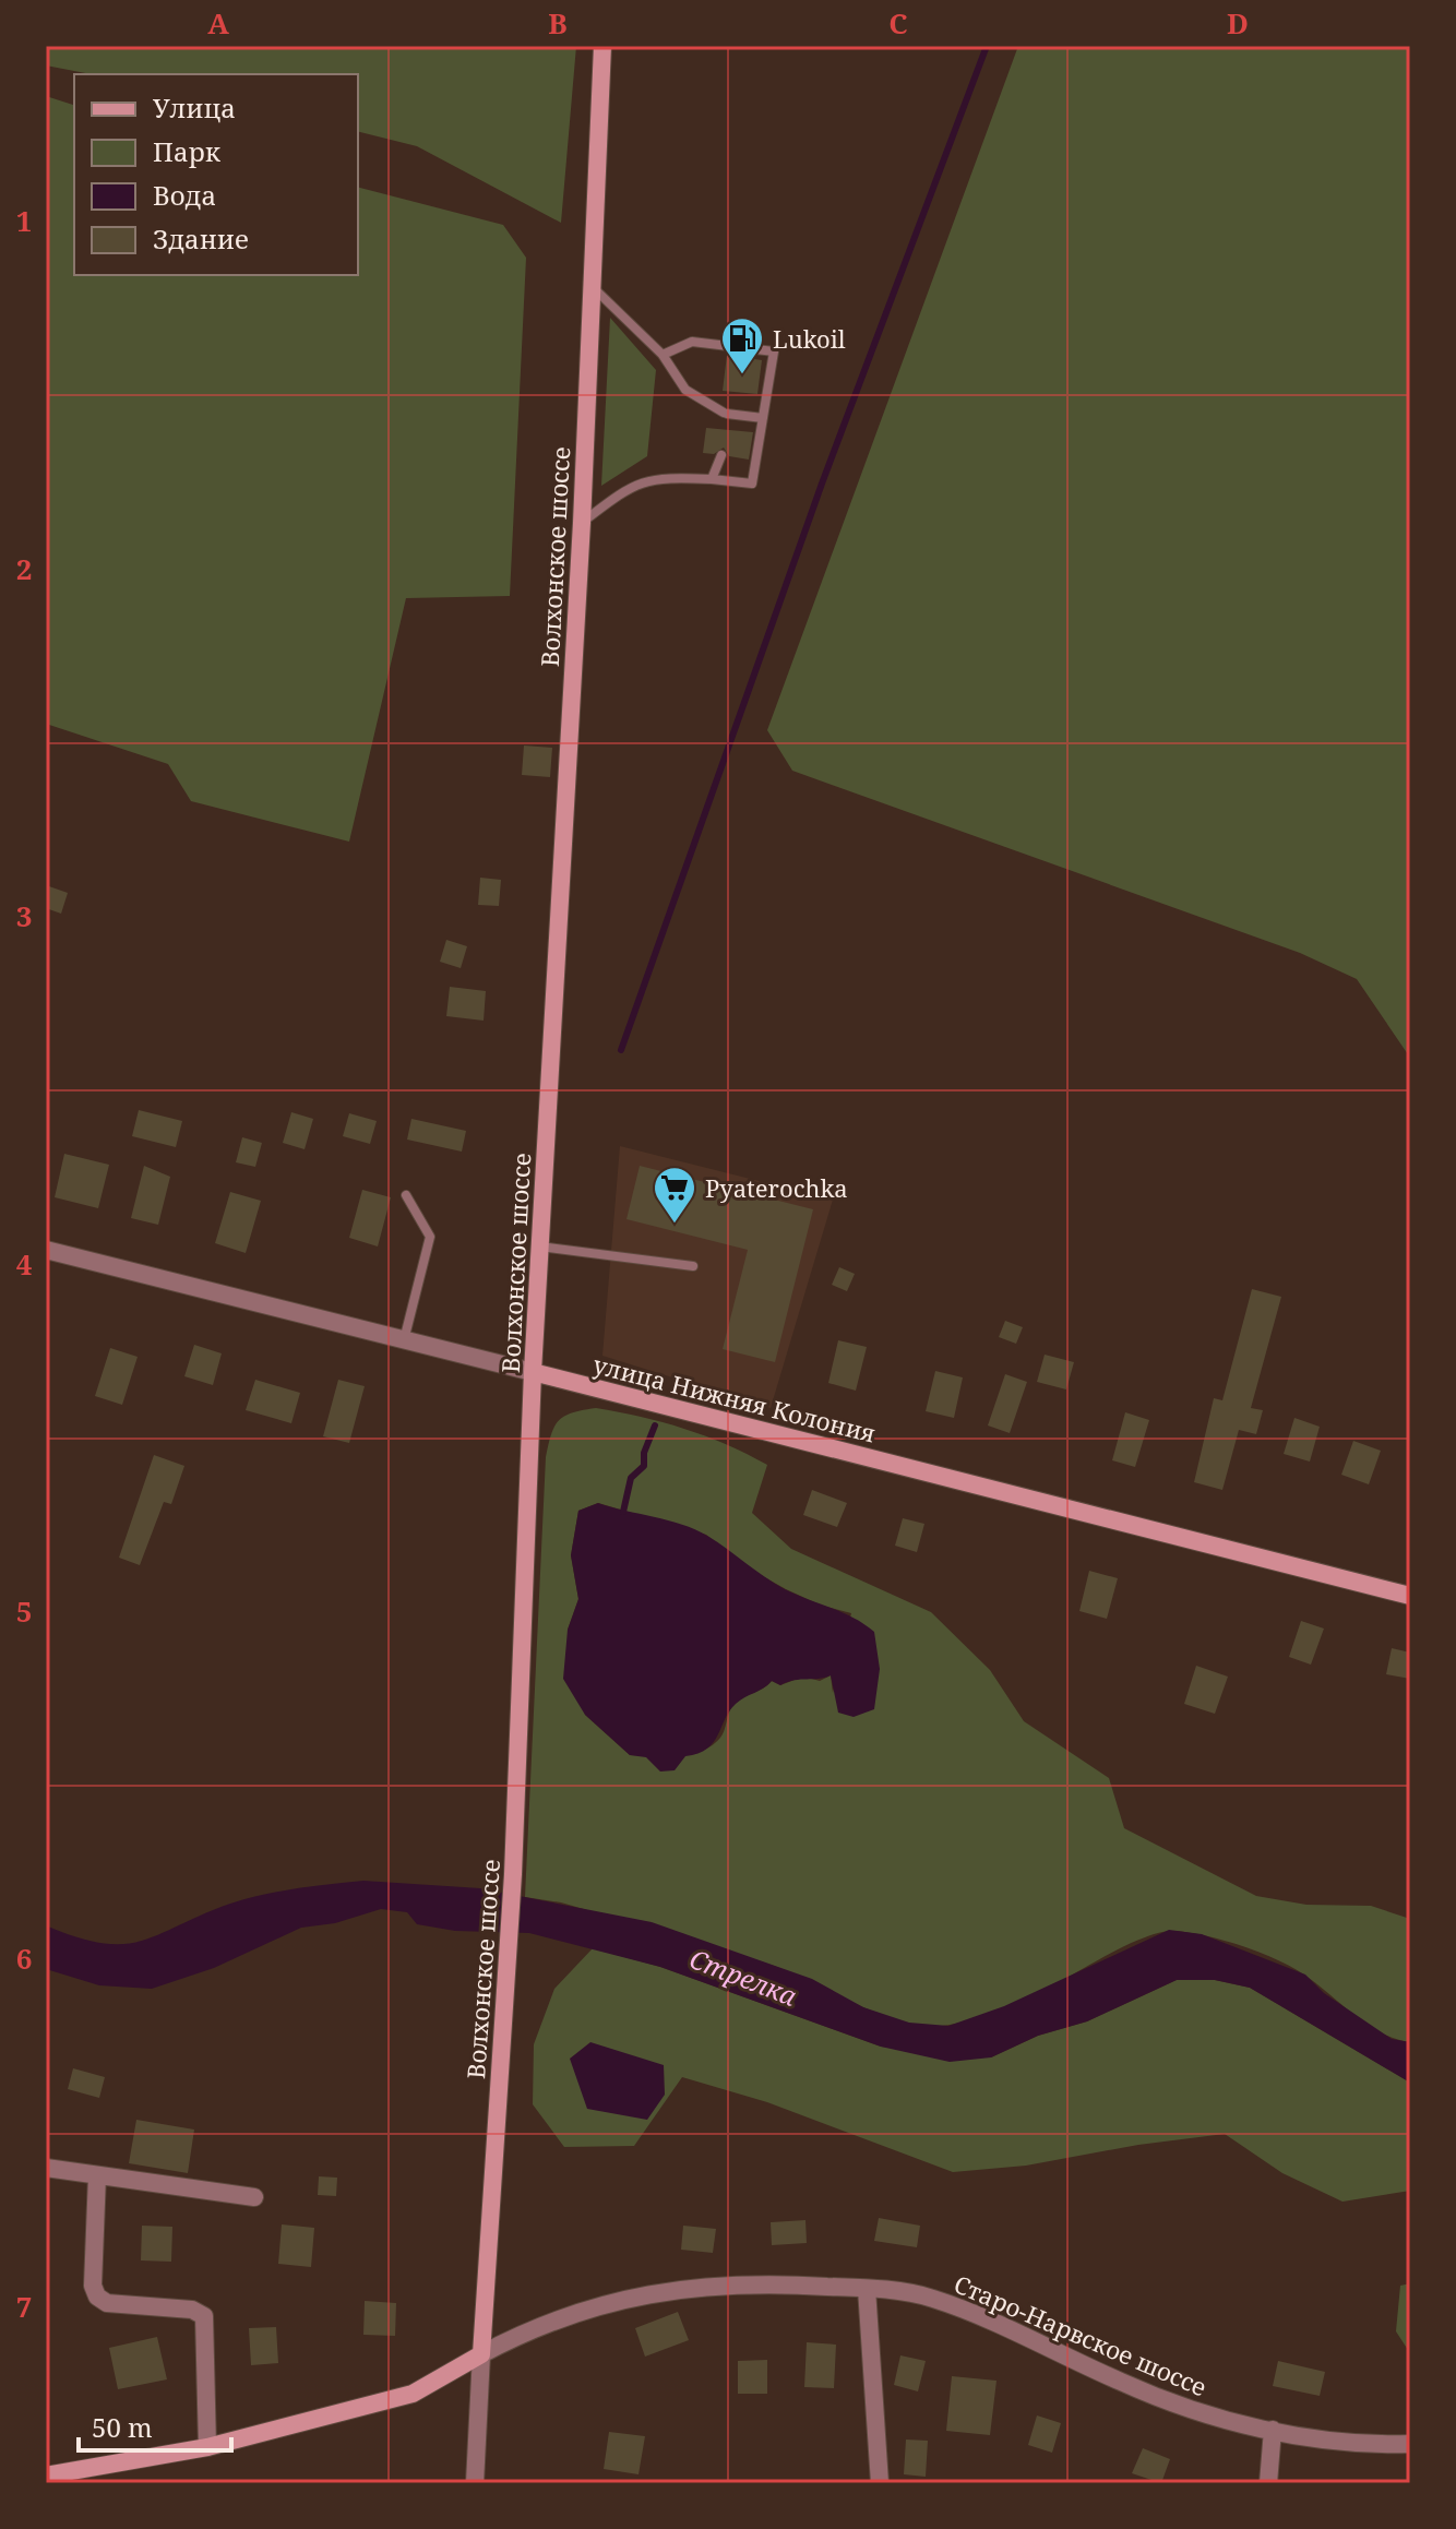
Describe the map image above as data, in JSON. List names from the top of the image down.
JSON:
{
  "streets": {
    "main road": ["Волхонское шоссе", "улица Нижняя Колония"],
    "street": ["Старо-Нарвское шоссе"]
  },
  "crossings": [
    ["Волхонское шоссе", "улица Нижняя Колония"],
    ["Волхонское шоссе", "Старо-Нарвское шоссе"]
  ],
  "water": ["Стрелка"],
  "places": {
    "fuel station": ["Lukoil"],
    "supermarket": ["Pyaterochka"]
  },
  "legend": [
    "Улица",
    "Парк",
    "Вода",
    "Здание"
  ],
  "scale_bar": "50 m",
  "grid": {
    "columns": [
      "A",
      "B",
      "C",
      "D"
    ],
    "rows": [
      "1",
      "2",
      "3",
      "4",
      "5",
      "6",
      "7"
    ]
  }
}
